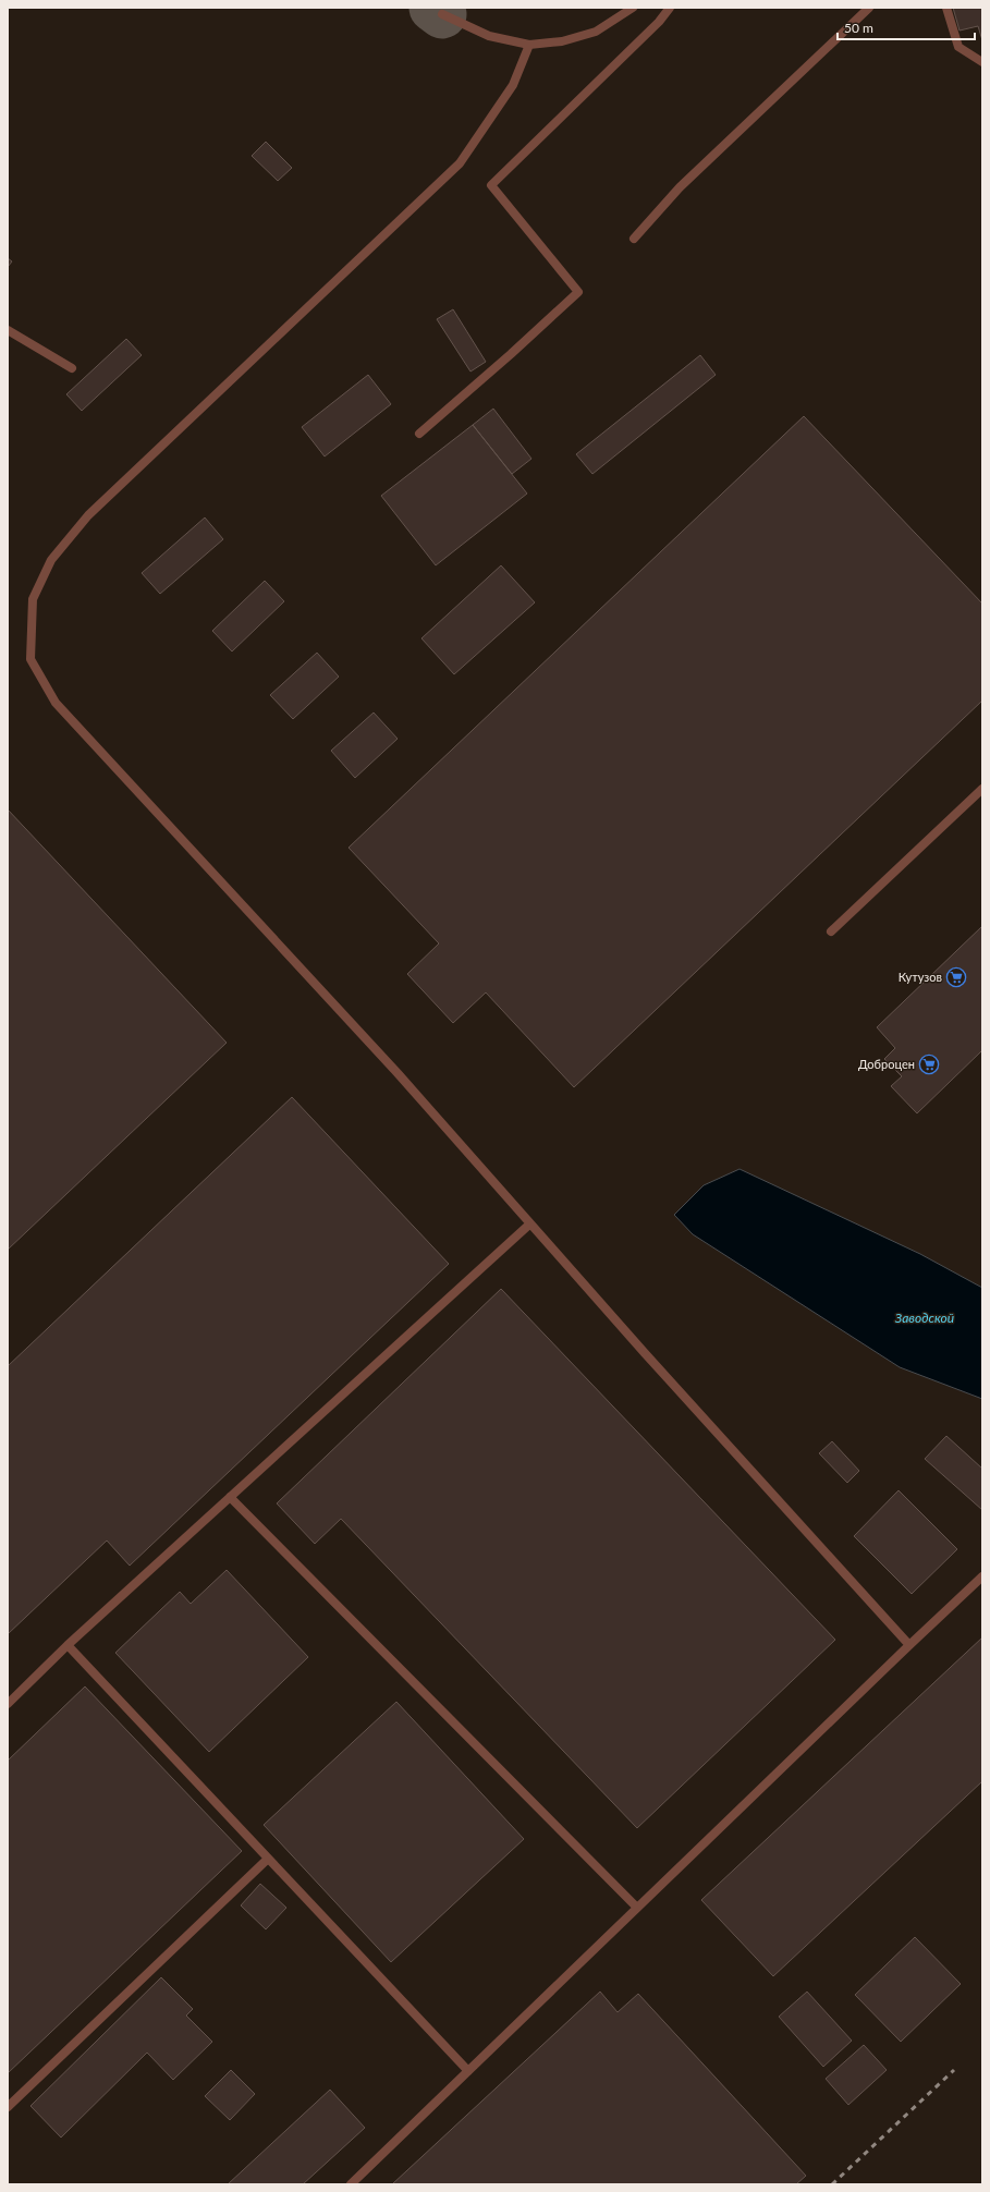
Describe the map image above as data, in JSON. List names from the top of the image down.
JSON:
{
  "water": ["Заводской"],
  "places": {
    "supermarket": ["Кутузов", "Доброцен"]
  },
  "scale_bar": "50 m"
}
